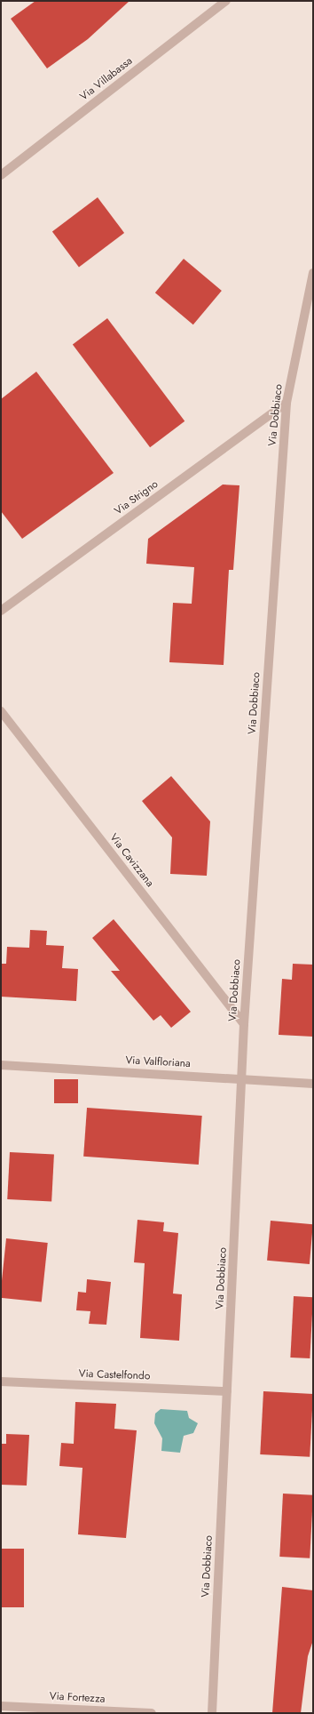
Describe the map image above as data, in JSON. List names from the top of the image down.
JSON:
{
  "streets": {
    "street": [
      "Via Villabassa",
      "Via Dobbiaco",
      "Via Strigno",
      "Via Cavizzana",
      "Via Valfloriana",
      "Via Castelfondo",
      "Via Fortezza"
    ]
  },
  "crossings": [
    ["Via Dobbiaco", "Via Strigno"],
    ["Via Dobbiaco", "Via Cavizzana"],
    ["Via Dobbiaco", "Via Valfloriana"],
    ["Via Dobbiaco", "Via Castelfondo"]
  ]
}
